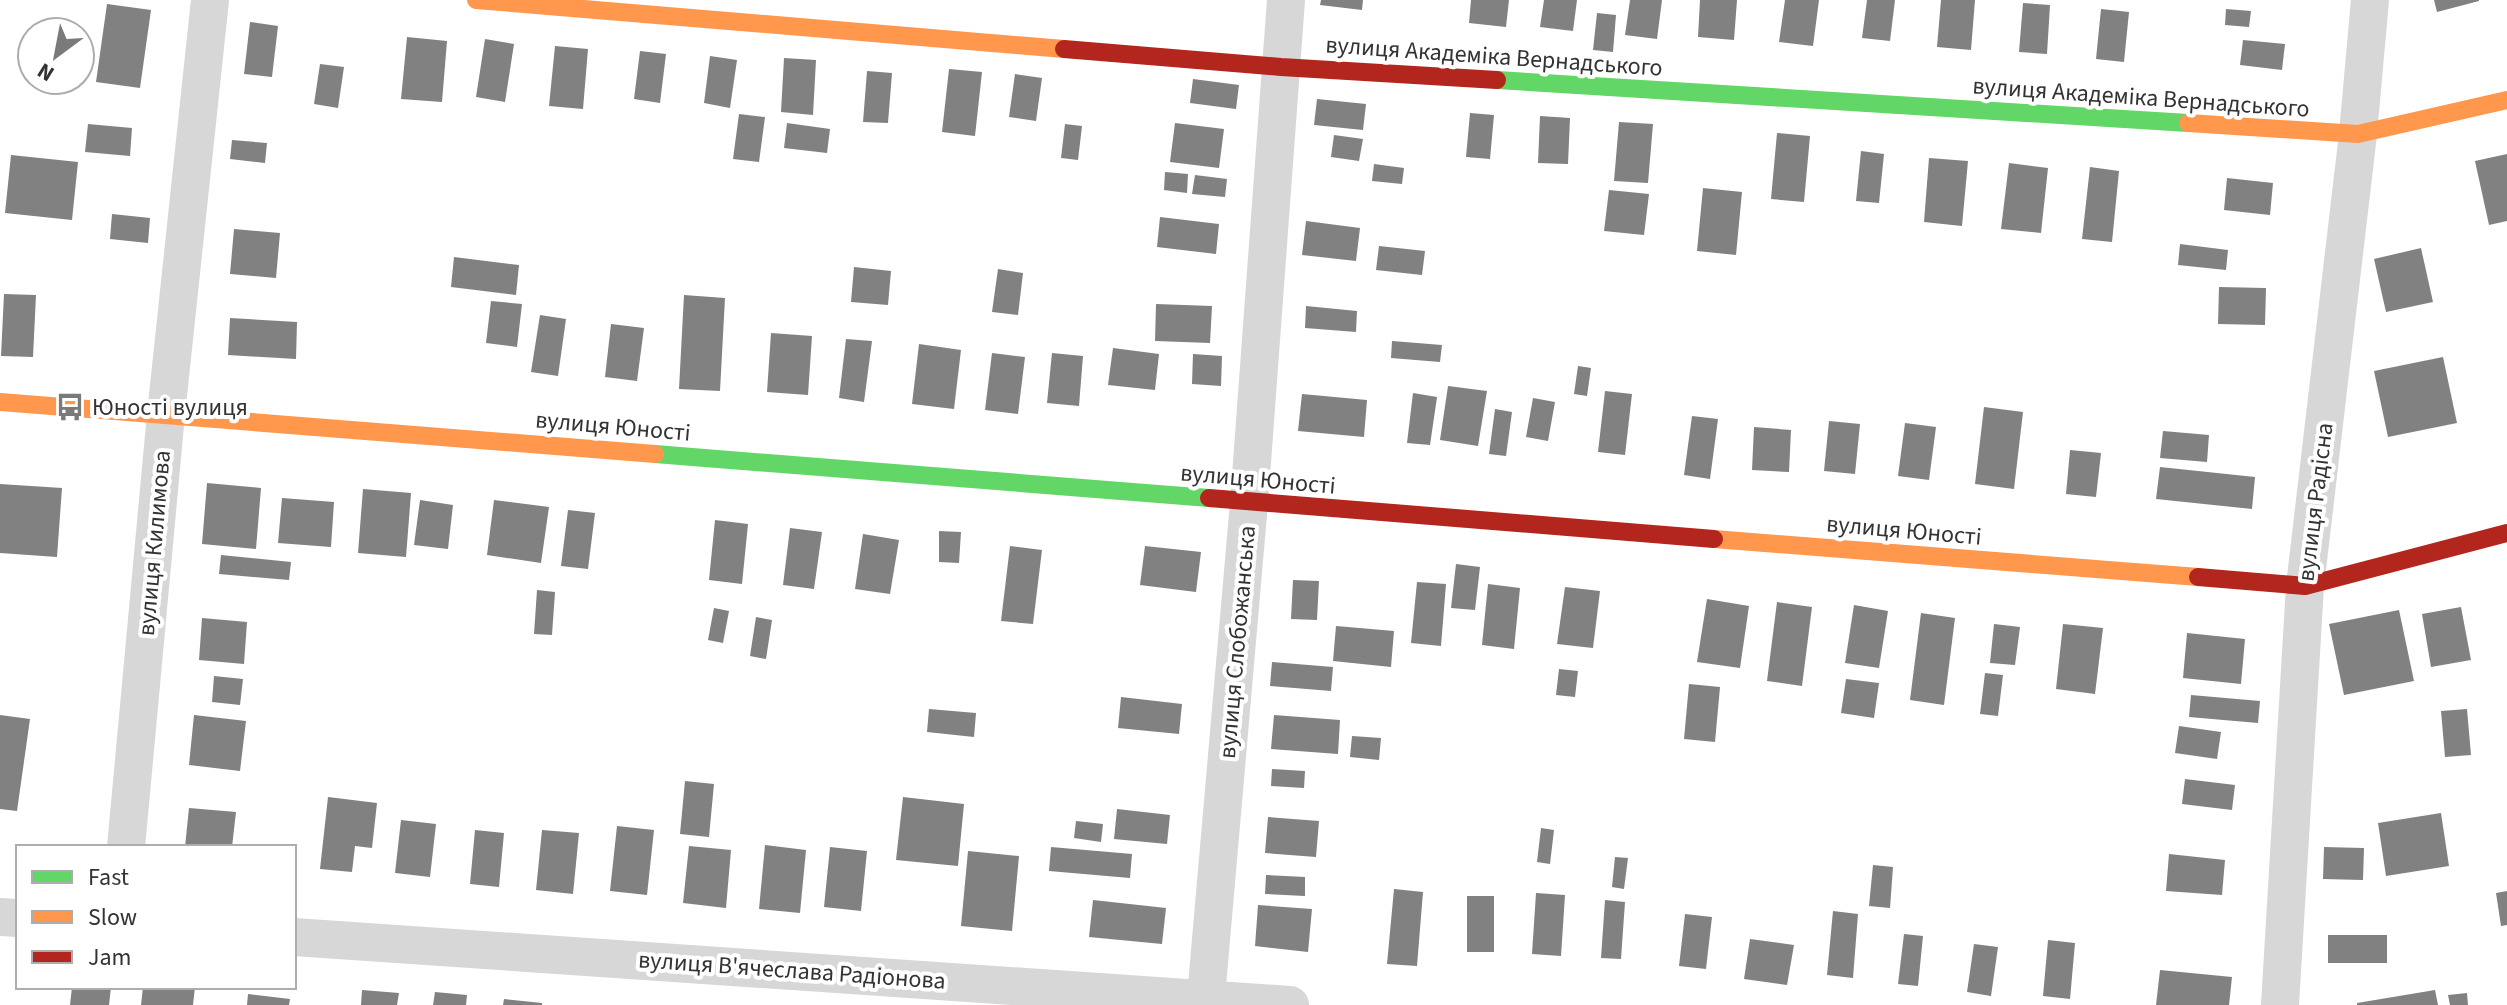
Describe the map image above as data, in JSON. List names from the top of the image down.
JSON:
{
  "streets": {
    "street": [
      "вулиця Академіка Вернадського",
      "вулиця Юності",
      "вулиця Радісна",
      "вулиця Килимова",
      "вулиця Слобожанська",
      "вулиця В'ячеслава Радіонова"
    ]
  },
  "crossings": [
    ["вулиця Академіка Вернадського", "вулиця Радісна"],
    ["вулиця Академіка Вернадського", "вулиця Слобожанська"],
    ["вулиця Юності", "вулиця Радісна"],
    ["вулиця Юності", "вулиця Килимова"],
    ["вулиця Юності", "вулиця Слобожанська"],
    ["вулиця Слобожанська", "вулиця В'ячеслава Радіонова"]
  ],
  "places": {
    "bus stop": ["Юності вулиця"]
  },
  "legend": ["Fast", "Slow", "Jam"],
  "north": "bottom left"
}
